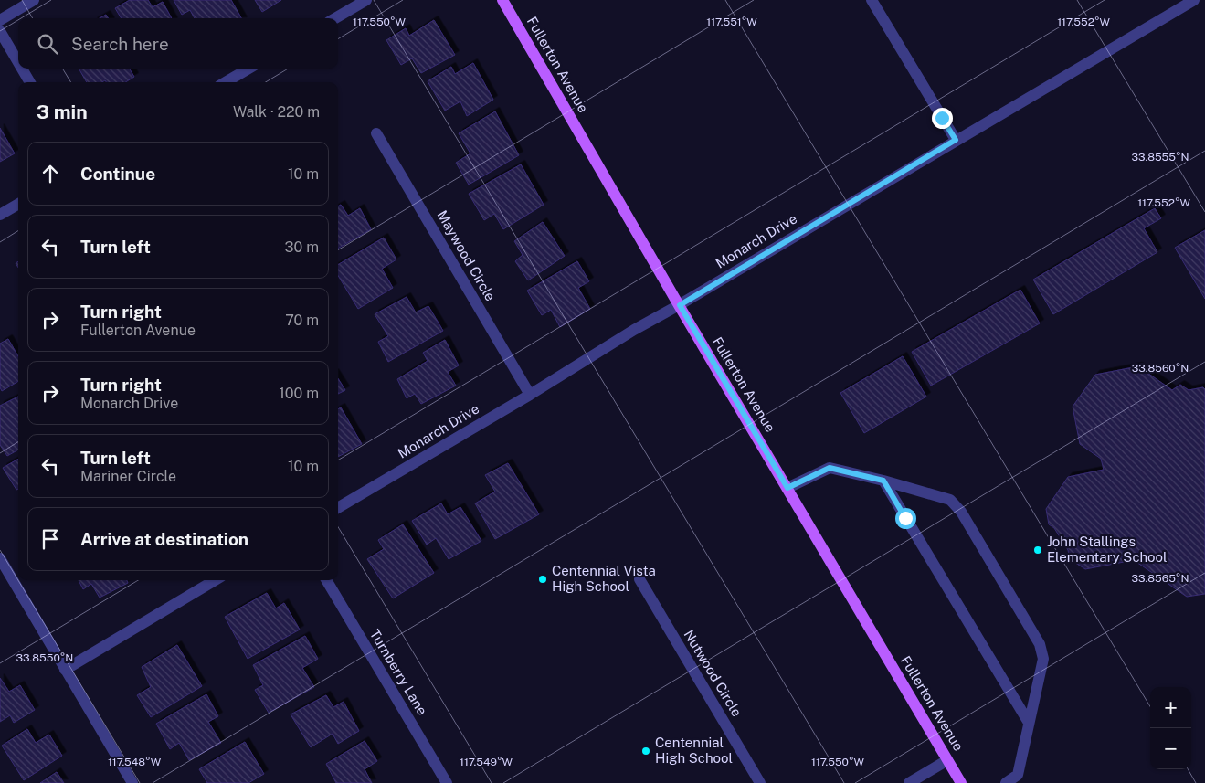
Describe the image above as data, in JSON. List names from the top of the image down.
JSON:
{
  "streets": {
    "main road": ["Fullerton Avenue"],
    "street": [
      "Monarch Drive",
      "Maywood Circle",
      "Turnberry Lane",
      "Nutwood Circle"
    ]
  },
  "crossings": [
    ["Fullerton Avenue", "Monarch Drive"],
    ["Monarch Drive", "Maywood Circle"]
  ],
  "places": ["John Stallings Elementary School", "Centennial Vista High School", "Centennial High School"],
  "page": {
    "search": "Search here",
    "heading": ["3 min", "Walk · 220 m"],
    "list": [
      ["Continue", "10 m"],
      ["Turn left", "30 m"],
      ["Turn right", "Fullerton Avenue", "70 m"],
      ["Turn right", "Monarch Drive", "100 m"],
      ["Turn left", "Mariner Circle", "10 m"],
      "Arrive at destination"
    ],
    "map_buttons": ["+", "−"]
  },
  "coordinates": [
    "117.550°W",
    "117.551°W",
    "117.552°W",
    "33.8555°N",
    "33.8560°N",
    "33.8565°N",
    "33.8550°N",
    "117.548°W",
    "117.549°W"
  ]
}
